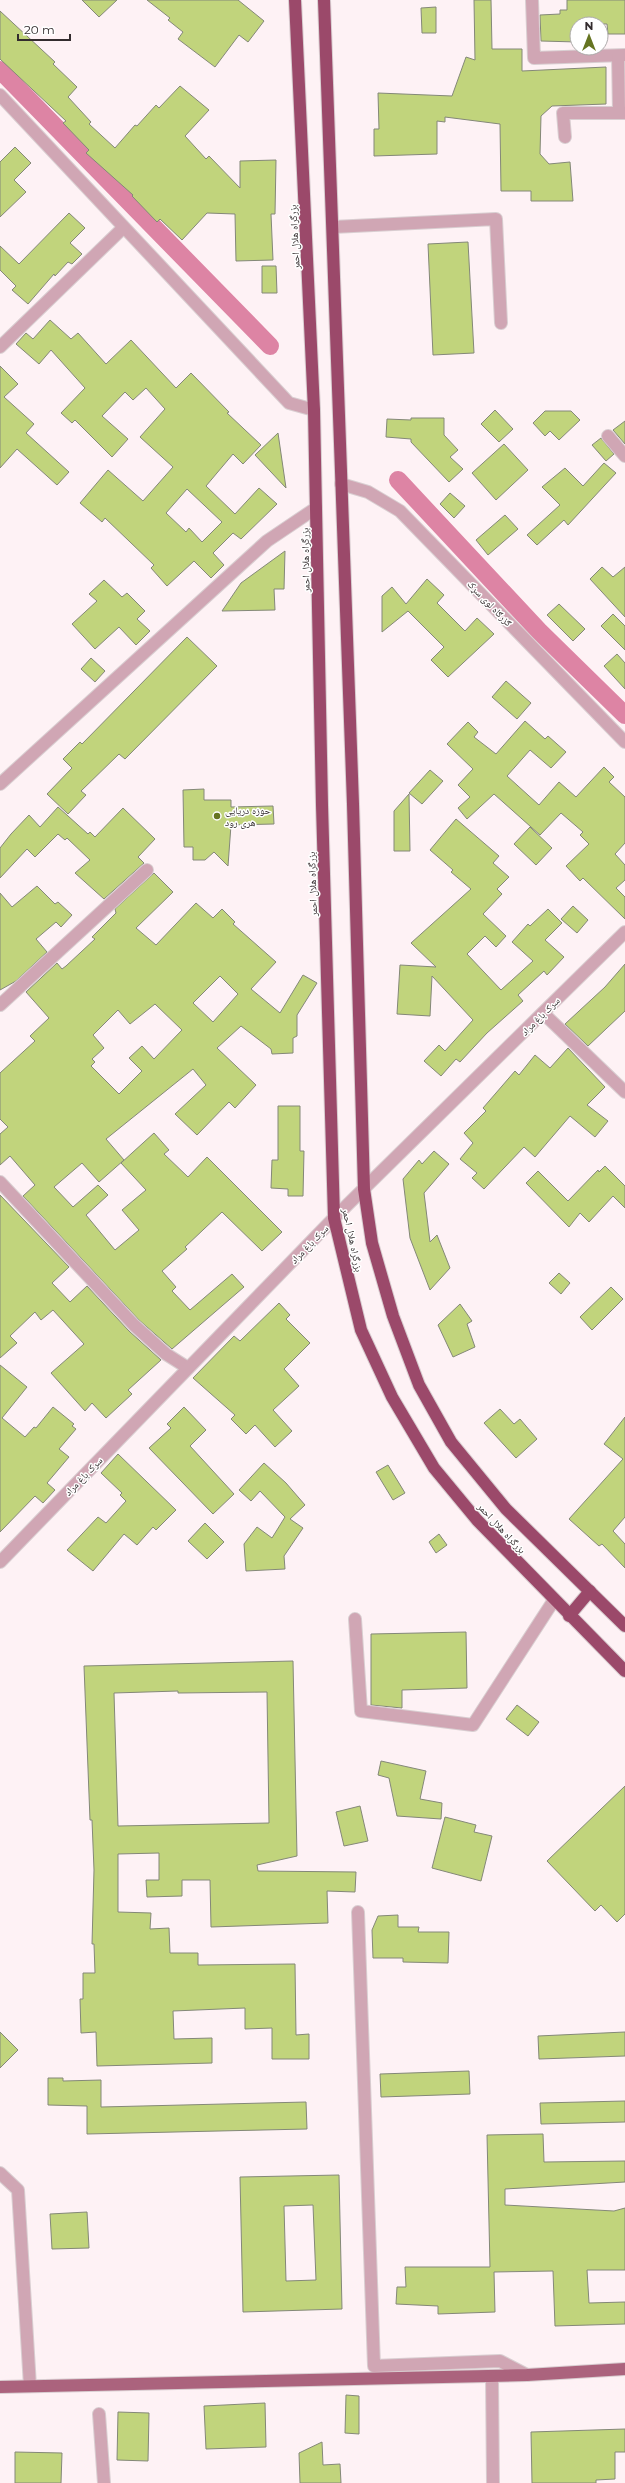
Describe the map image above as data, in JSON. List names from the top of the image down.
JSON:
{
  "streets": {
    "highway": ["بزرگراه هلال احمر"],
    "street": ["ګزرګاه لوی سړک", "سرک باغ مراد"]
  },
  "crossings": [
    ["بزرگراه هلال احمر", "ګزرګاه لوی سړک"],
    ["بزرگراه هلال احمر", "سرک باغ مراد"]
  ],
  "places": ["حوزه دریایی هری رود"],
  "scale_bar": "20 m",
  "north": "top"
}
